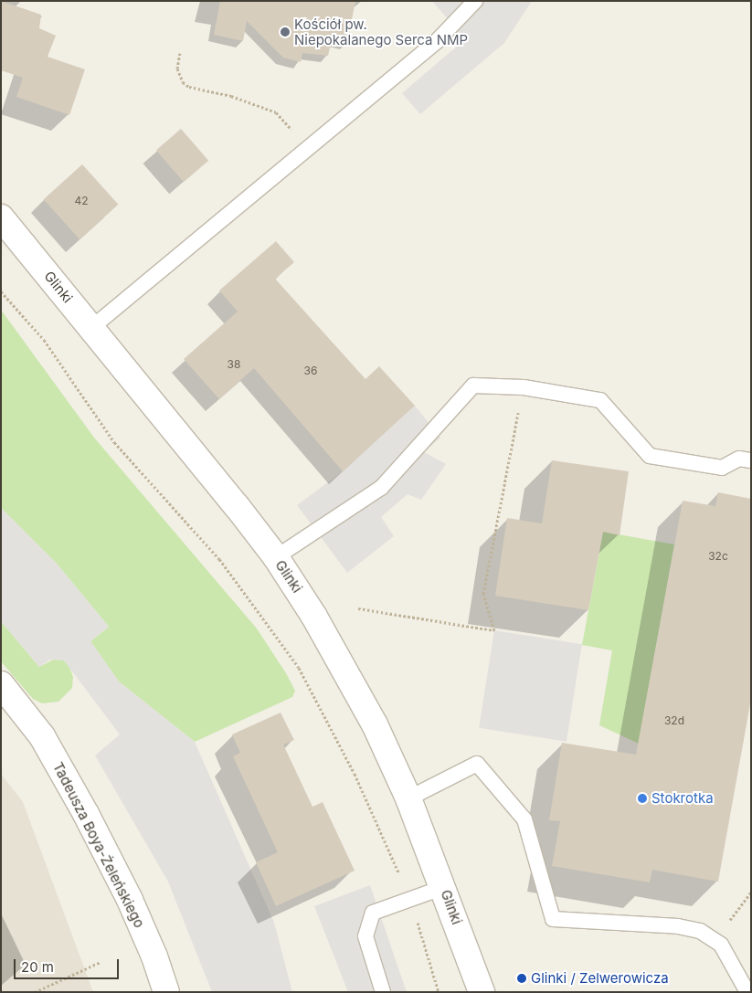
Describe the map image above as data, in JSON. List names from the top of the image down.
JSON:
{
  "streets": {
    "street": ["Glinki", "Tadeusza Boya-Żeleńskiego"]
  },
  "places": ["Kościół pw. Niepokalanego Serca NMP", "Stokrotka", "Glinki / Zelwerowicza"],
  "house_numbers": [
    "42",
    "38",
    "36",
    "32c",
    "32d"
  ],
  "scale_bar": "20 m"
}
